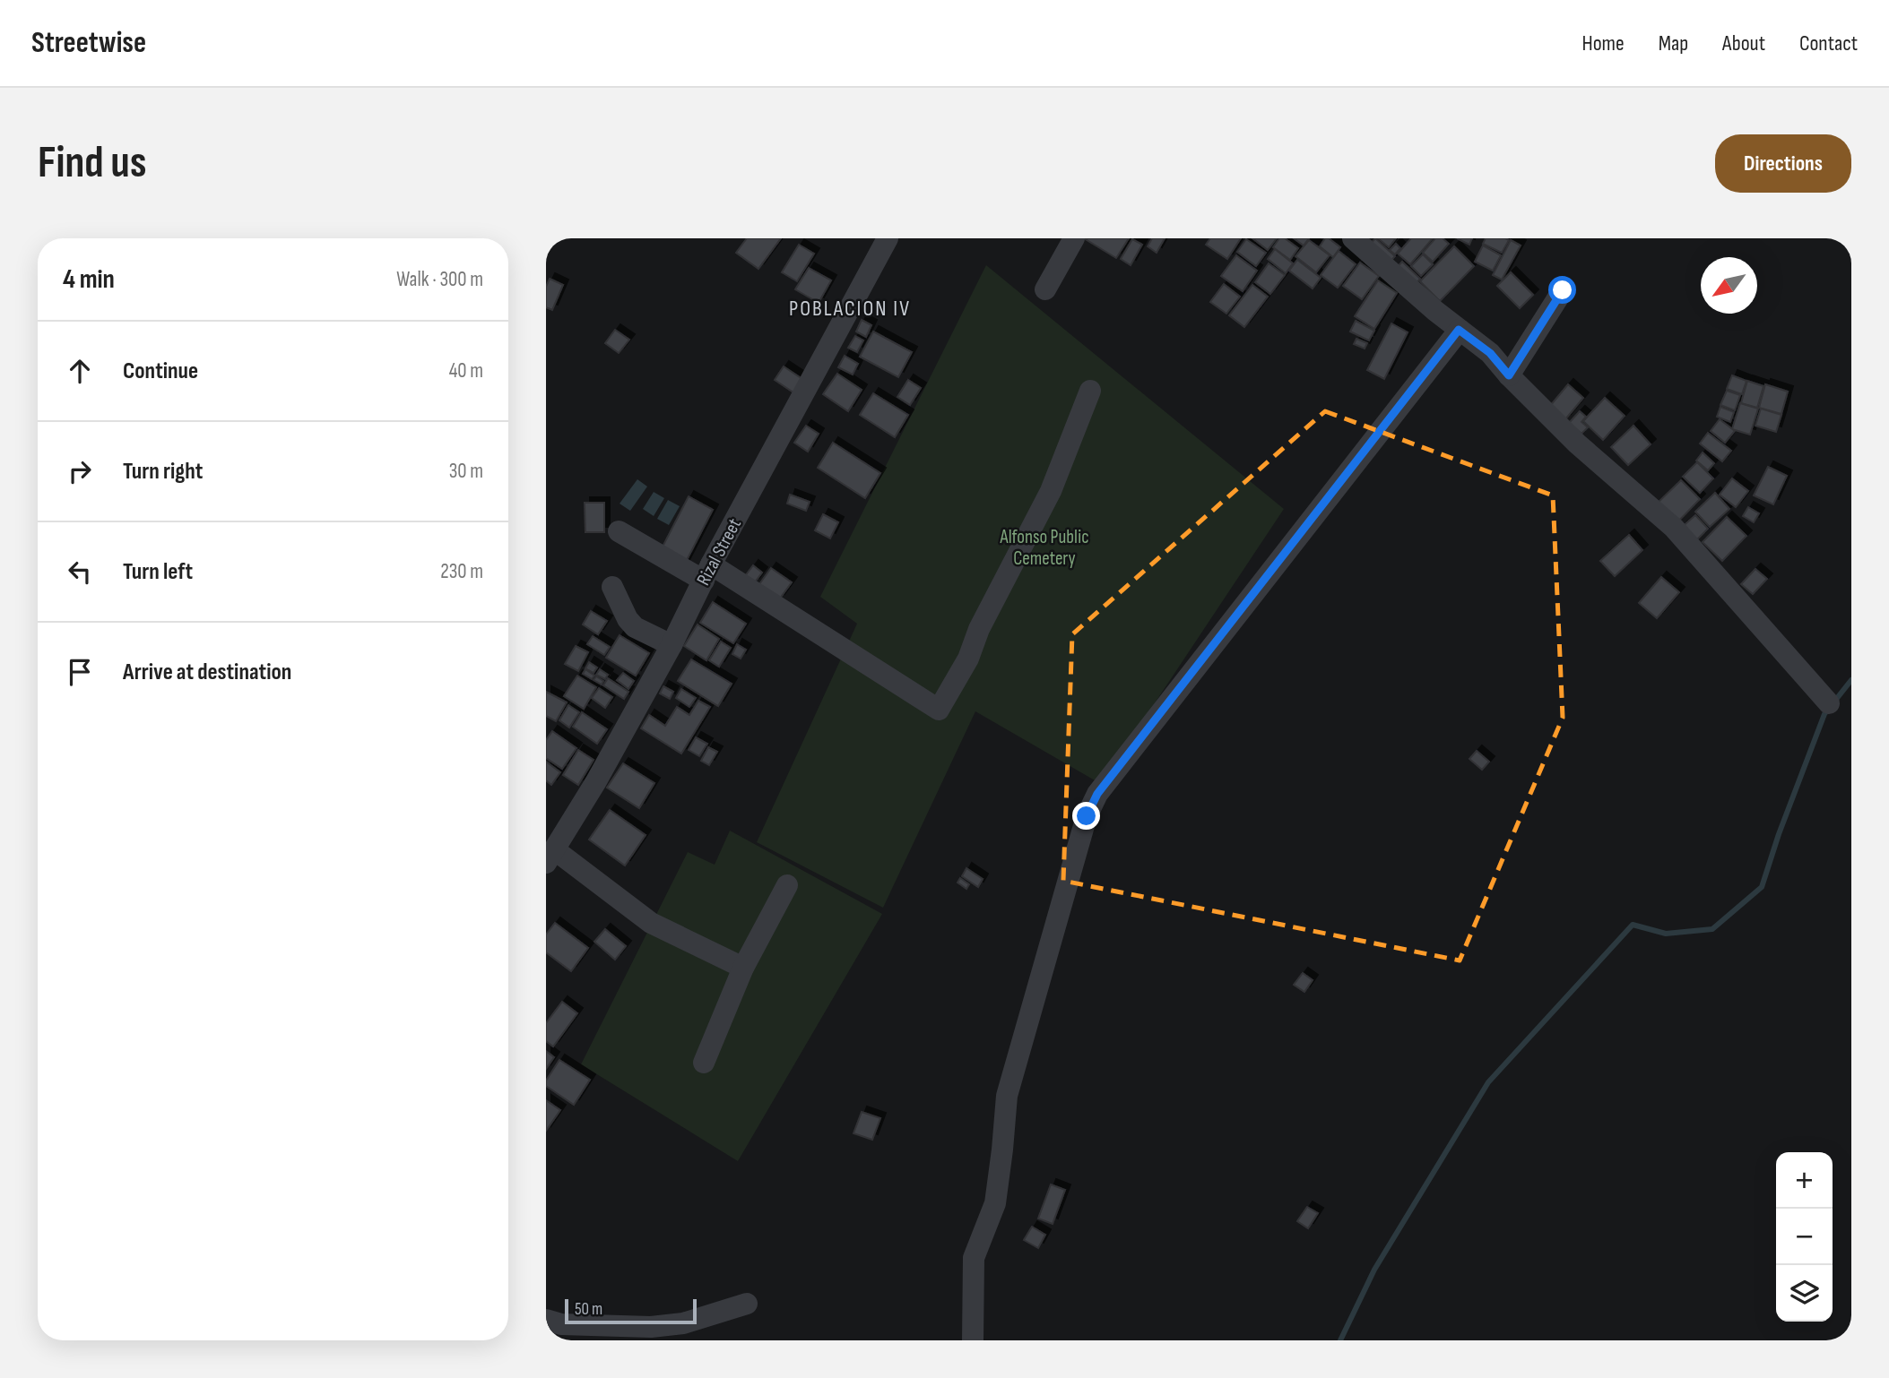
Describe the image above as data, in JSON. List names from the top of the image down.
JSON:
{
  "streets": {
    "street": ["Rizal Street"]
  },
  "districts": ["POBLACION IV"],
  "parks": ["Alfonso Public Cemetery"],
  "scale_bar": "50 m",
  "north": "bottom left",
  "page": {
    "header": "Streetwise",
    "nav": [
      "Home",
      "Map",
      "About",
      "Contact"
    ],
    "buttons": "Directions",
    "title": "Find us",
    "heading": ["4 min", "Walk · 300 m"],
    "list": [
      ["Continue", "40 m"],
      ["Turn right", "30 m"],
      ["Turn left", "230 m"],
      "Arrive at destination"
    ],
    "map_buttons": ["+", "−"],
    "scale": "50 m"
  }
}
